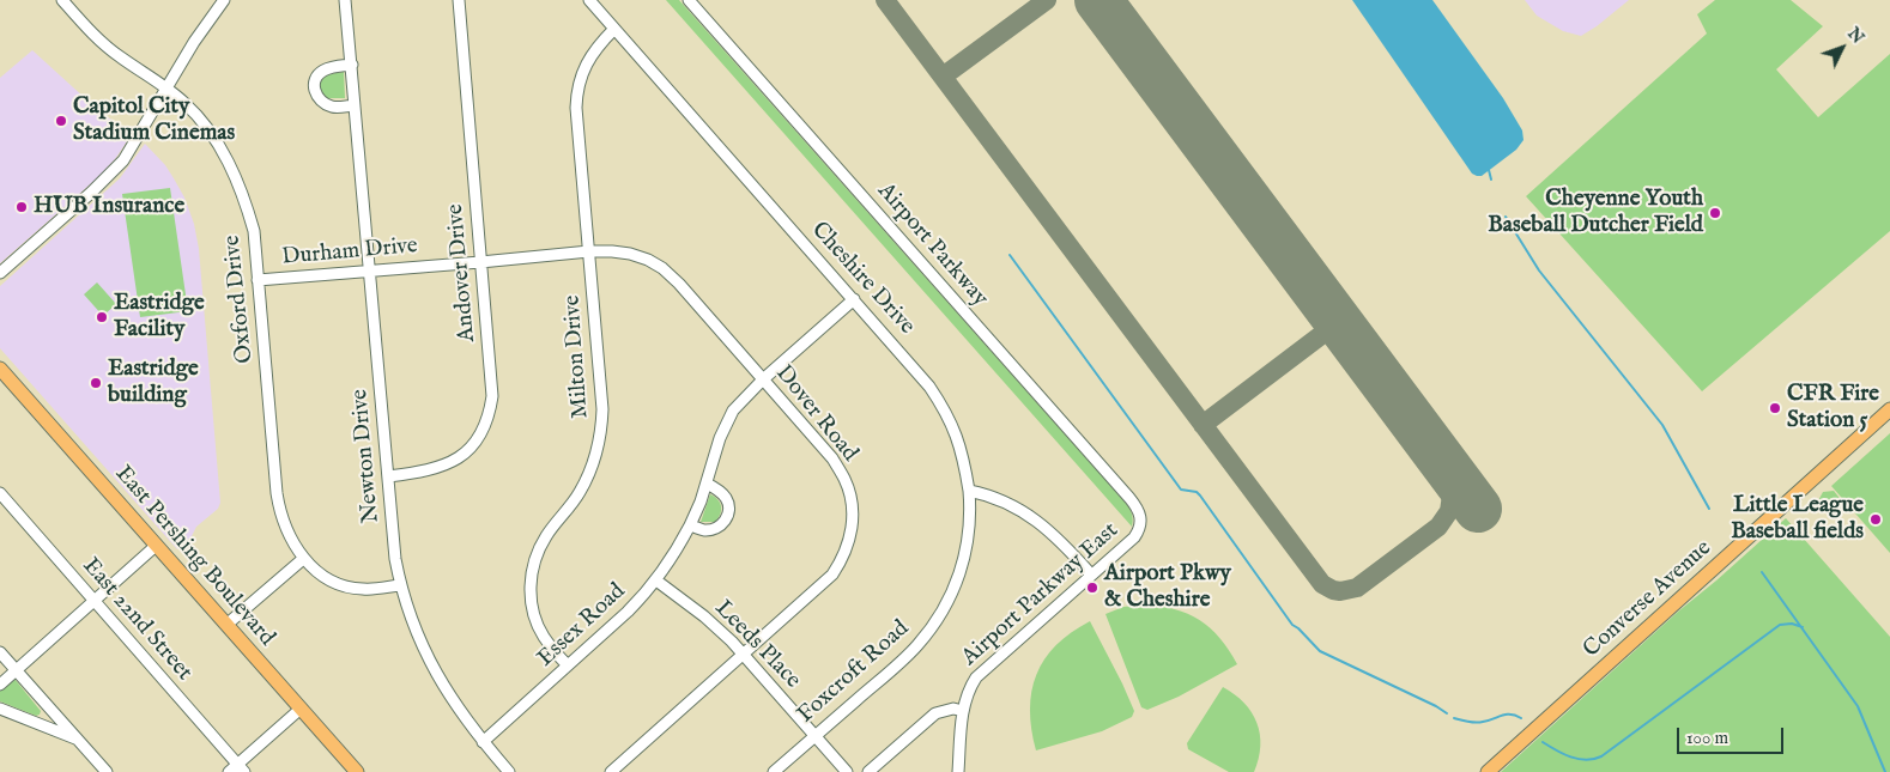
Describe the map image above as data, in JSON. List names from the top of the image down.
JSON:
{
  "streets": {
    "main road": ["East Pershing Boulevard", "Converse Avenue"],
    "street": [
      "Airport Parkway",
      "Durham Drive",
      "Andover Drive",
      "Cheshire Drive",
      "Oxford Drive",
      "Milton Drive",
      "Dover Road",
      "Newton Drive",
      "Airport Parkway East",
      "East 22nd Street",
      "Essex Road",
      "Leeds Place",
      "Foxcroft Road"
    ]
  },
  "crossings": [
    ["Airport Parkway", "Airport Parkway East"],
    ["Durham Drive", "Andover Drive"],
    ["Durham Drive", "Oxford Drive"],
    ["Durham Drive", "Milton Drive"],
    ["Durham Drive", "Dover Road"],
    ["Durham Drive", "Newton Drive"],
    ["Andover Drive", "Newton Drive"],
    ["Cheshire Drive", "Milton Drive"],
    ["Cheshire Drive", "Essex Road"],
    ["Cheshire Drive", "Foxcroft Road"],
    ["Oxford Drive", "Newton Drive"],
    ["Milton Drive", "Dover Road"],
    ["Milton Drive", "Essex Road"],
    ["Dover Road", "Essex Road"],
    ["Dover Road", "Leeds Place"],
    ["Newton Drive", "Essex Road"],
    ["Essex Road", "Leeds Place"],
    ["Leeds Place", "Foxcroft Road"]
  ],
  "places": [
    "Capitol City Stadium Cinemas",
    "HUB Insurance",
    "Cheyenne Youth Baseball Dutcher Field",
    "Eastridge Facility",
    "Eastridge building",
    "CFR Fire Station 5",
    "Little League Baseball fields",
    "Airport Pkwy & Cheshire"
  ],
  "scale_bar": "100 m",
  "north": "top right"
}
